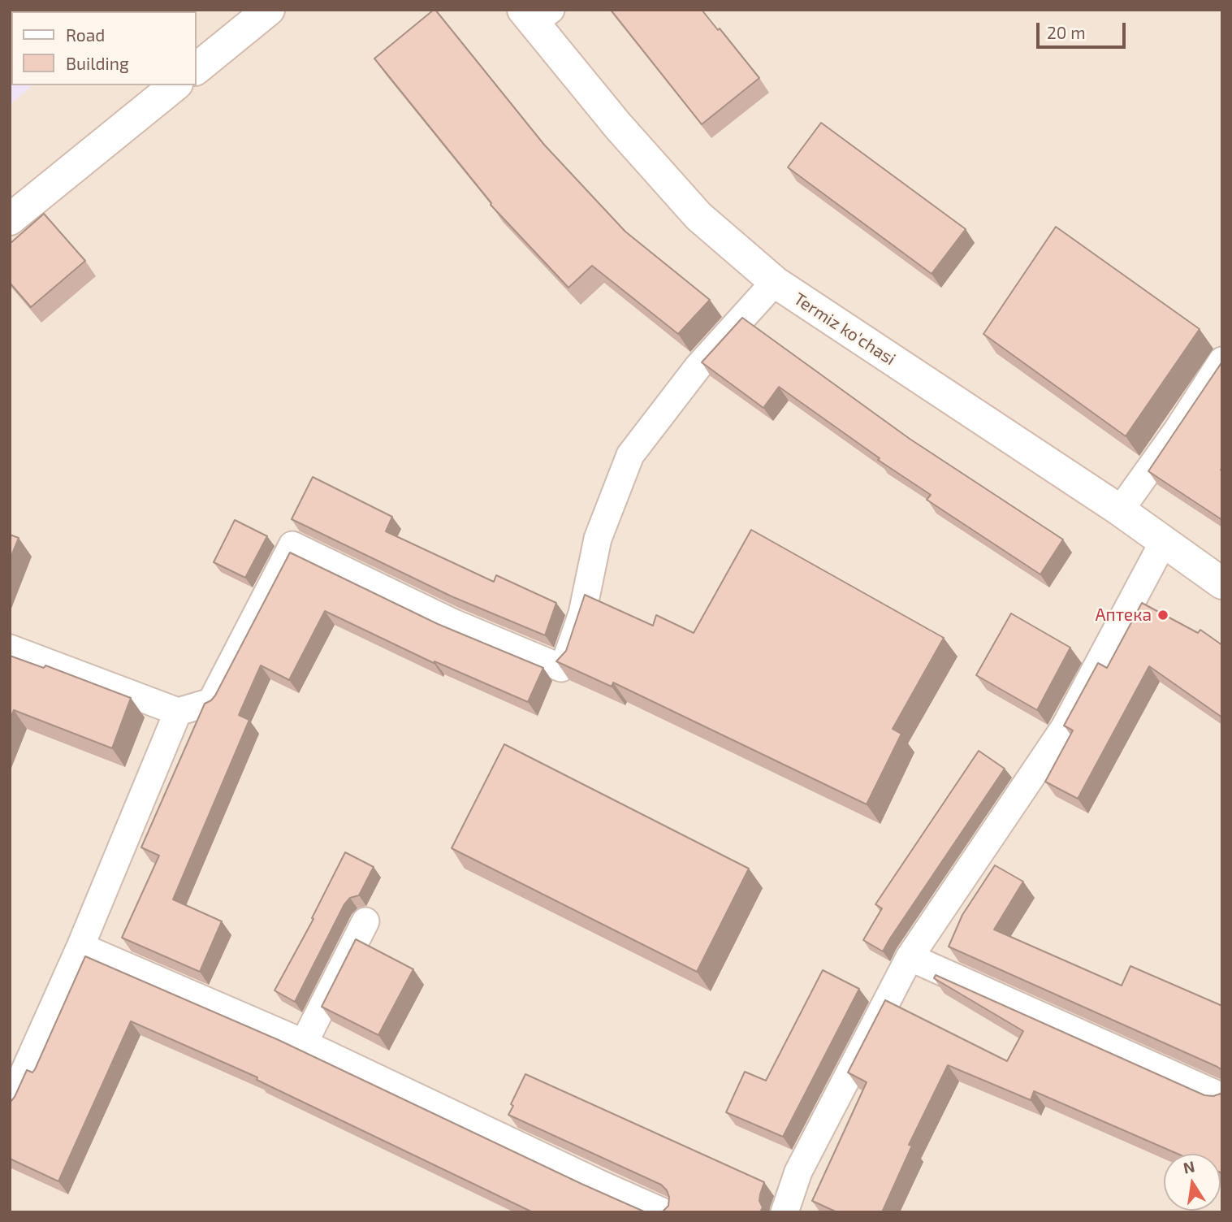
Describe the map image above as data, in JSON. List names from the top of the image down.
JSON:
{
  "streets": {
    "main road": ["Termiz ko'chasi"]
  },
  "places": ["Аптека"],
  "legend": ["Road", "Building"],
  "scale_bar": "20 m",
  "north": "top"
}
